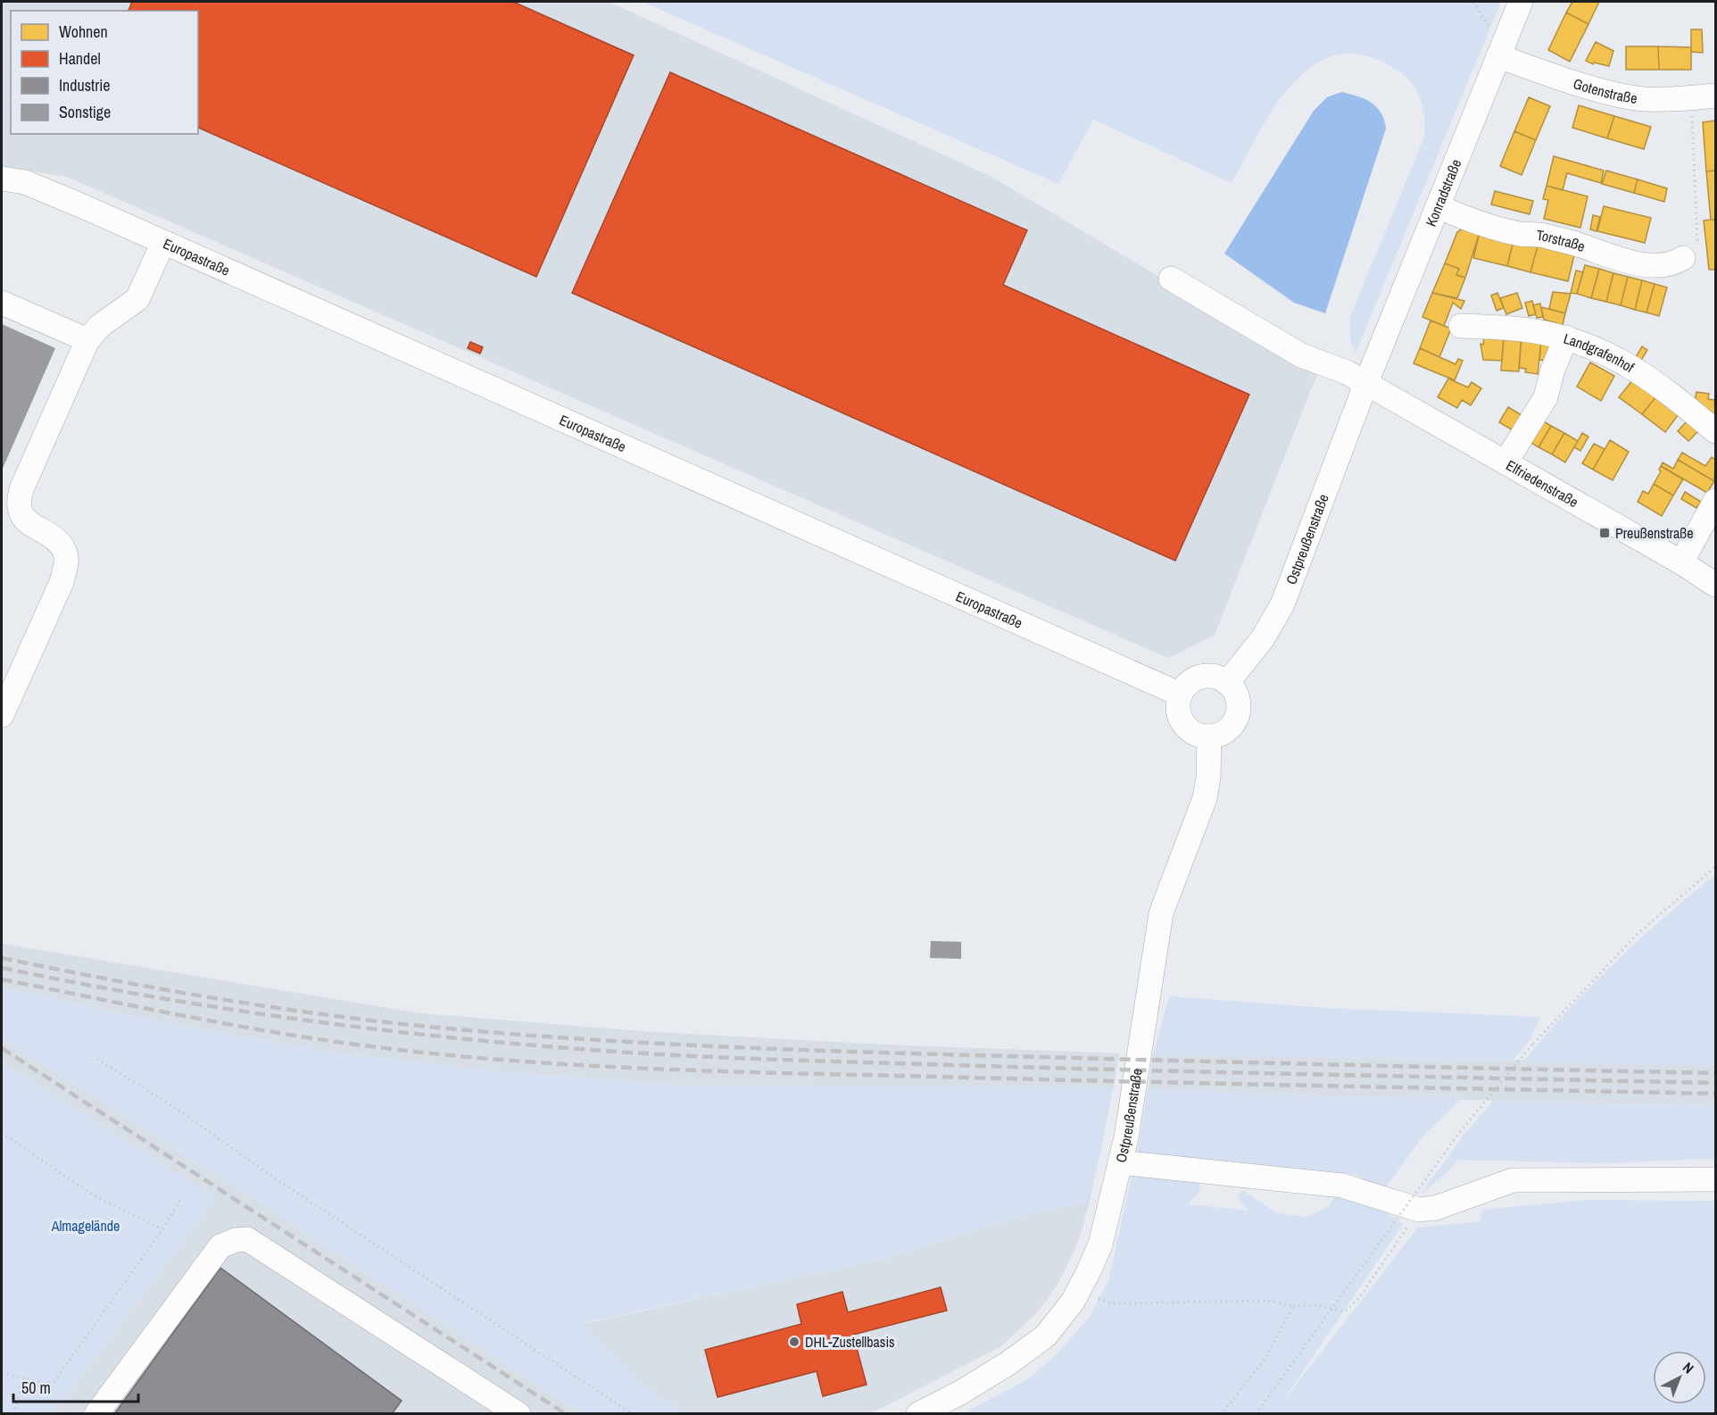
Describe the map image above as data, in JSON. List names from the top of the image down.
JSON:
{
  "streets": {
    "street": [
      "Gotenstraße",
      "Konradstraße",
      "Torstraße",
      "Europastraße",
      "Landgrafenhof",
      "Elfriedenstraße",
      "Ostpreußenstraße"
    ]
  },
  "crossings": [
    ["Gotenstraße", "Konradstraße"],
    ["Konradstraße", "Torstraße"],
    ["Konradstraße", "Elfriedenstraße"],
    ["Konradstraße", "Ostpreußenstraße"],
    ["Europastraße", "Ostpreußenstraße"],
    ["Elfriedenstraße", "Ostpreußenstraße"]
  ],
  "parks": ["Almagelände"],
  "places": {
    "transit": ["Preußenstraße"],
    "other": ["DHL-Zustellbasis"]
  },
  "legend": [
    "Wohnen",
    "Handel",
    "Industrie",
    "Sonstige"
  ],
  "scale_bar": "50 m",
  "north": "top right"
}
